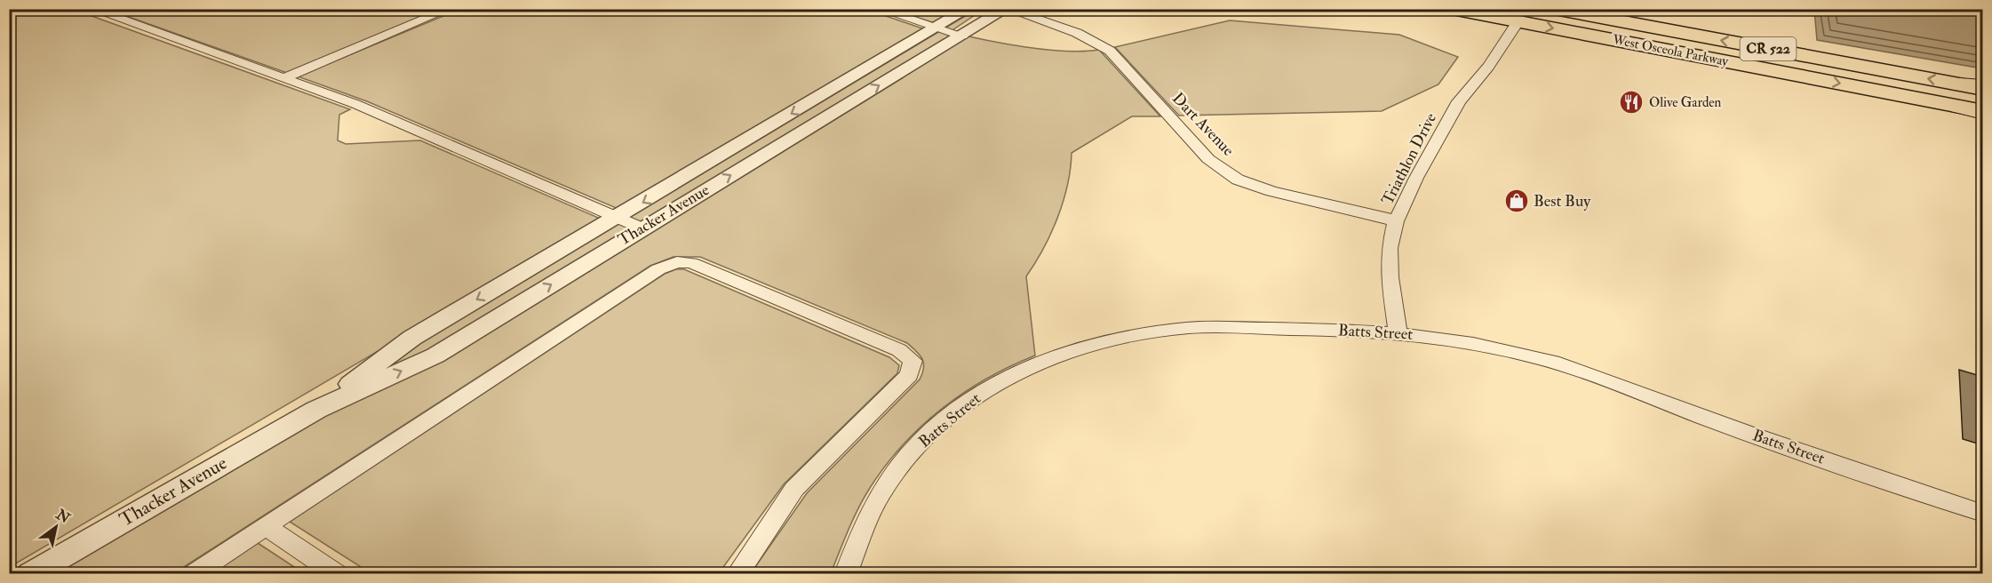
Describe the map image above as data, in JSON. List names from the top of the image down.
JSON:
{
  "streets": {
    "main road": ["CR 522", "West Osceola Parkway"],
    "street": [
      "Dart Avenue",
      "Triathlon Drive",
      "Thacker Avenue",
      "Batts Street"
    ]
  },
  "crossings": [
    ["West Osceola Parkway", "Triathlon Drive"],
    ["Dart Avenue", "Triathlon Drive"],
    ["Dart Avenue", "Thacker Avenue"],
    ["Triathlon Drive", "Batts Street"]
  ],
  "places": {
    "restaurant": ["Olive Garden"],
    "shop": ["Best Buy"]
  },
  "north": "top right"
}
